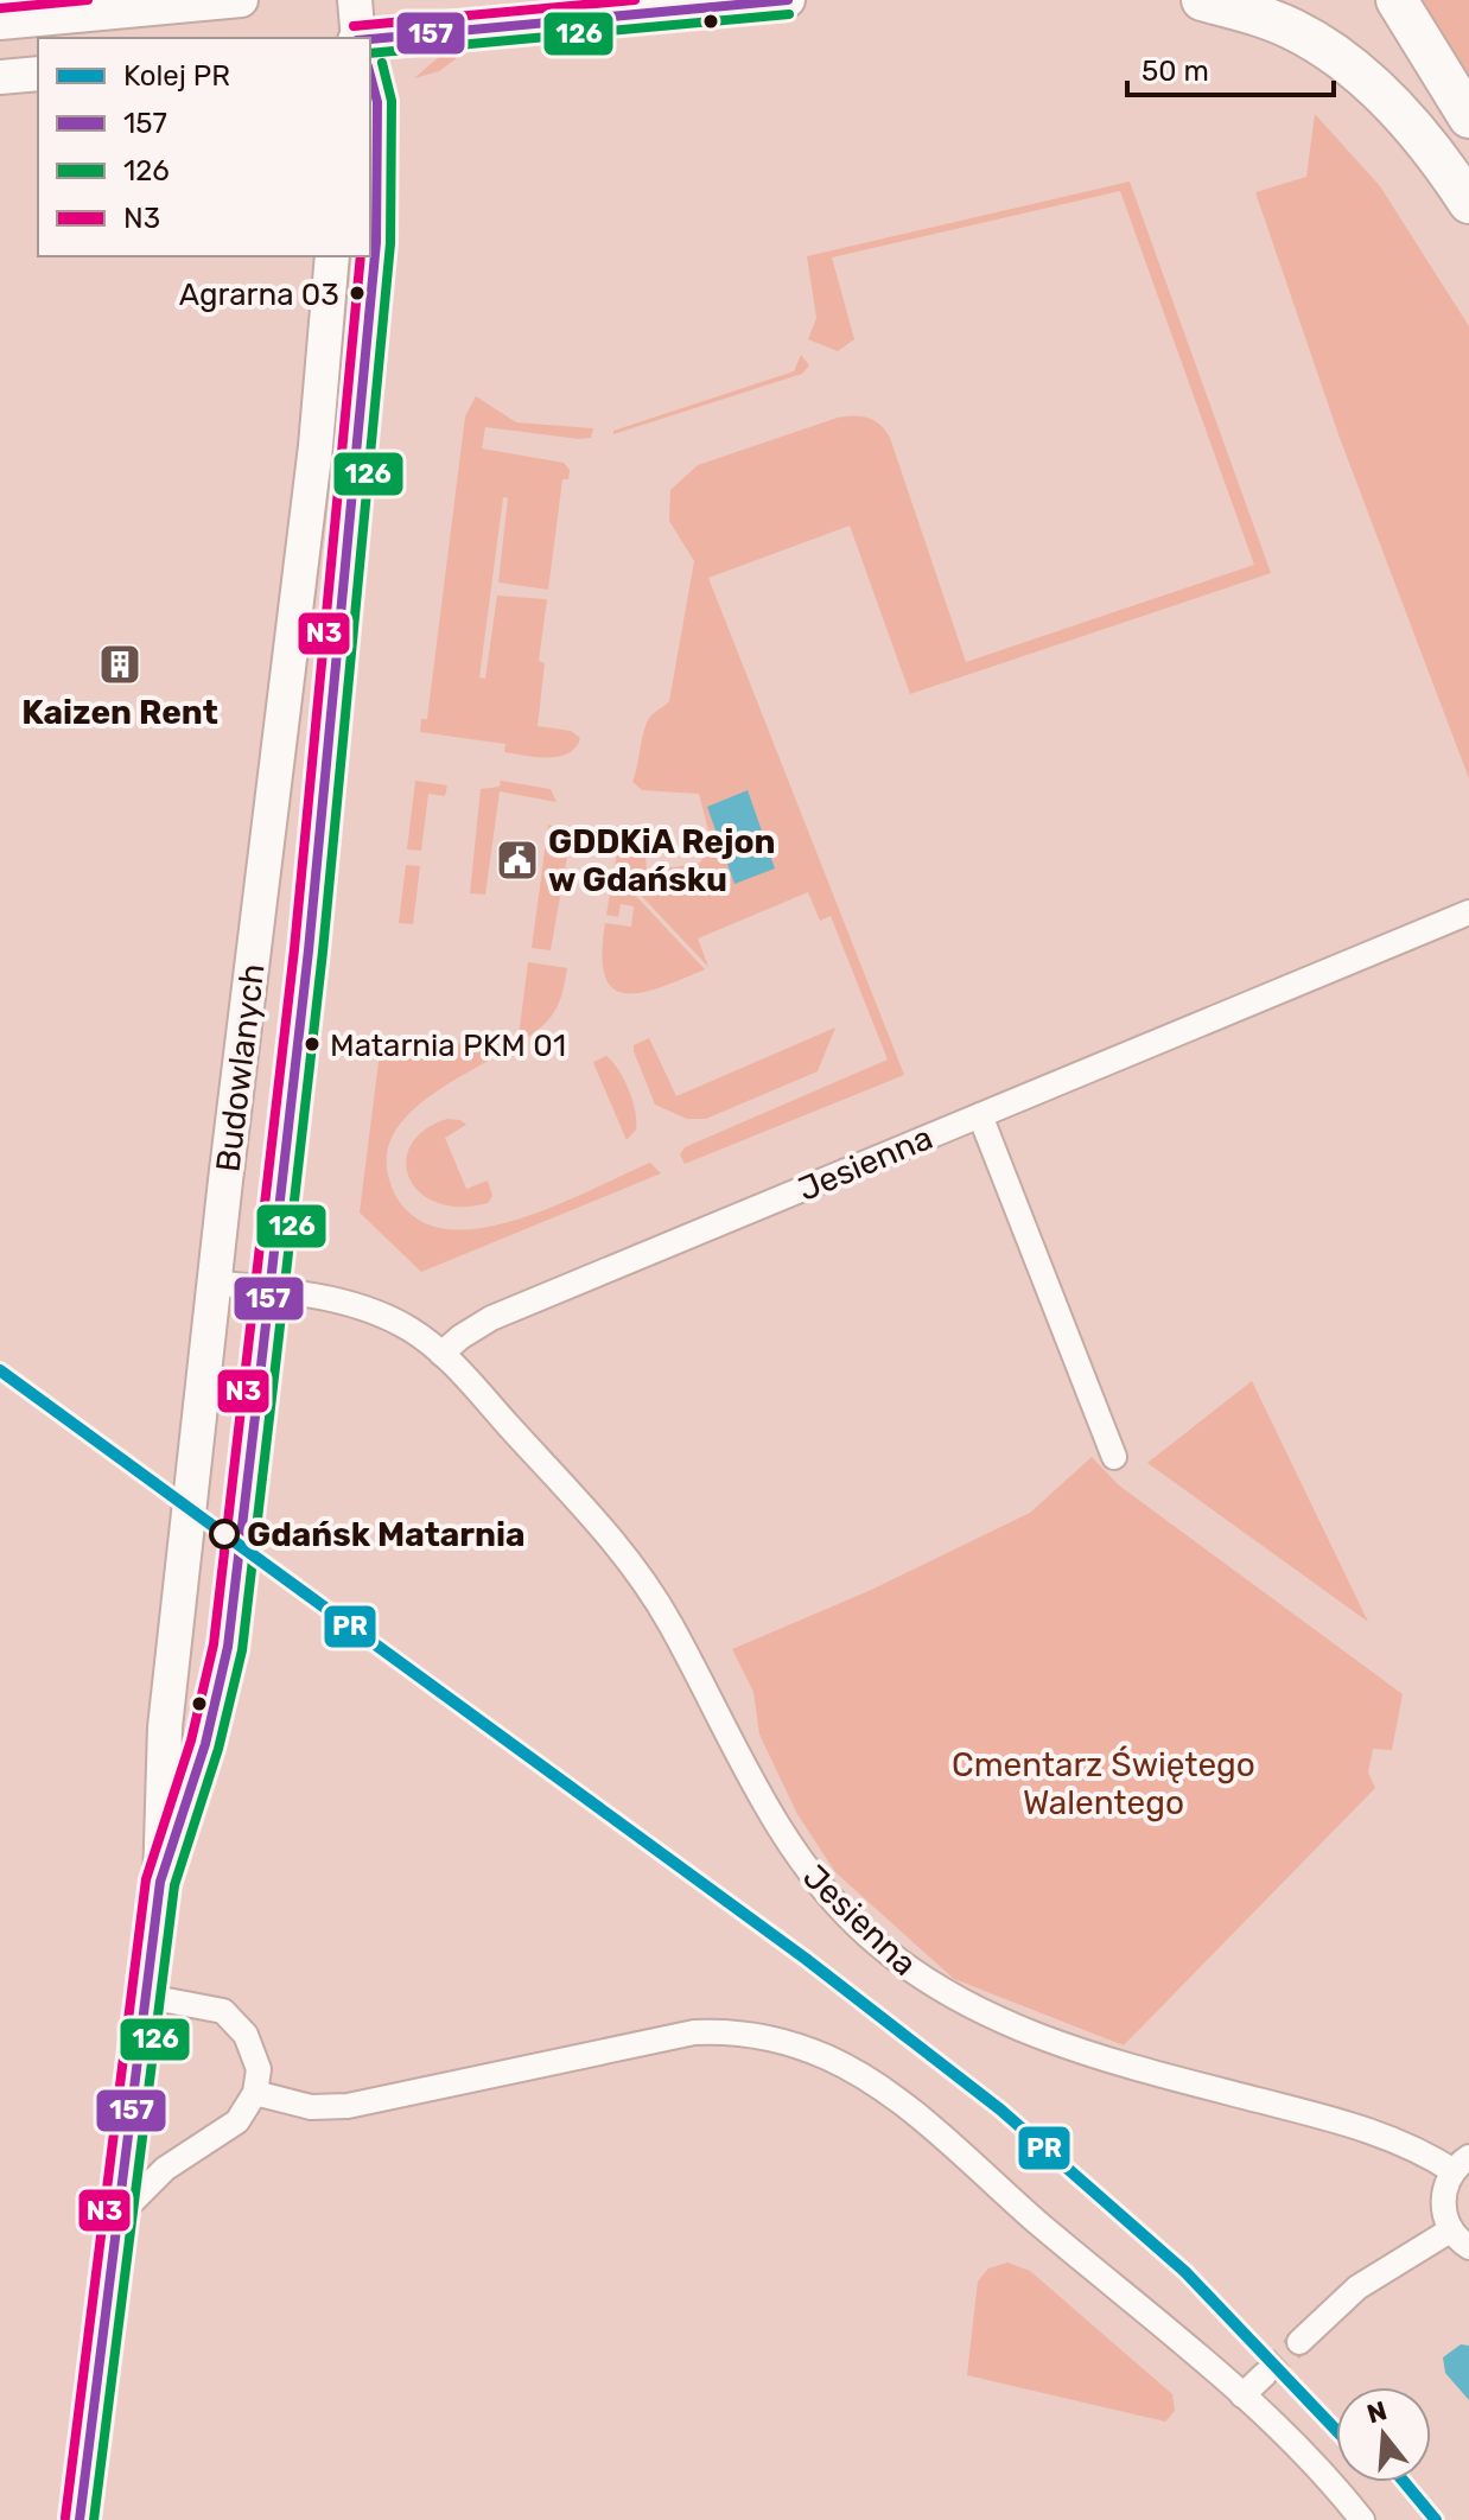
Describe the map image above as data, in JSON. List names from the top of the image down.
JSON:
{
  "streets": {
    "main road": ["Budowlanych"],
    "street": ["Jesienna"]
  },
  "crossings": [
    ["Budowlanych", "Jesienna"]
  ],
  "parks": ["Cmentarz Świętego Walentego"],
  "places": {
    "other": ["Agrarna 03", "Matarnia PKM 01", "Gdańsk Matarnia"],
    "building": ["Kaizen Rent"],
    "public building": ["GDDKiA Rejon w Gdańsku"]
  },
  "lines": [
    "transit line 157",
    "transit line N3",
    "transit line 126",
    "rail line PR"
  ],
  "legend": [
    "Kolej PR",
    "157",
    "126",
    "N3"
  ],
  "scale_bar": "50 m",
  "north": "top"
}
